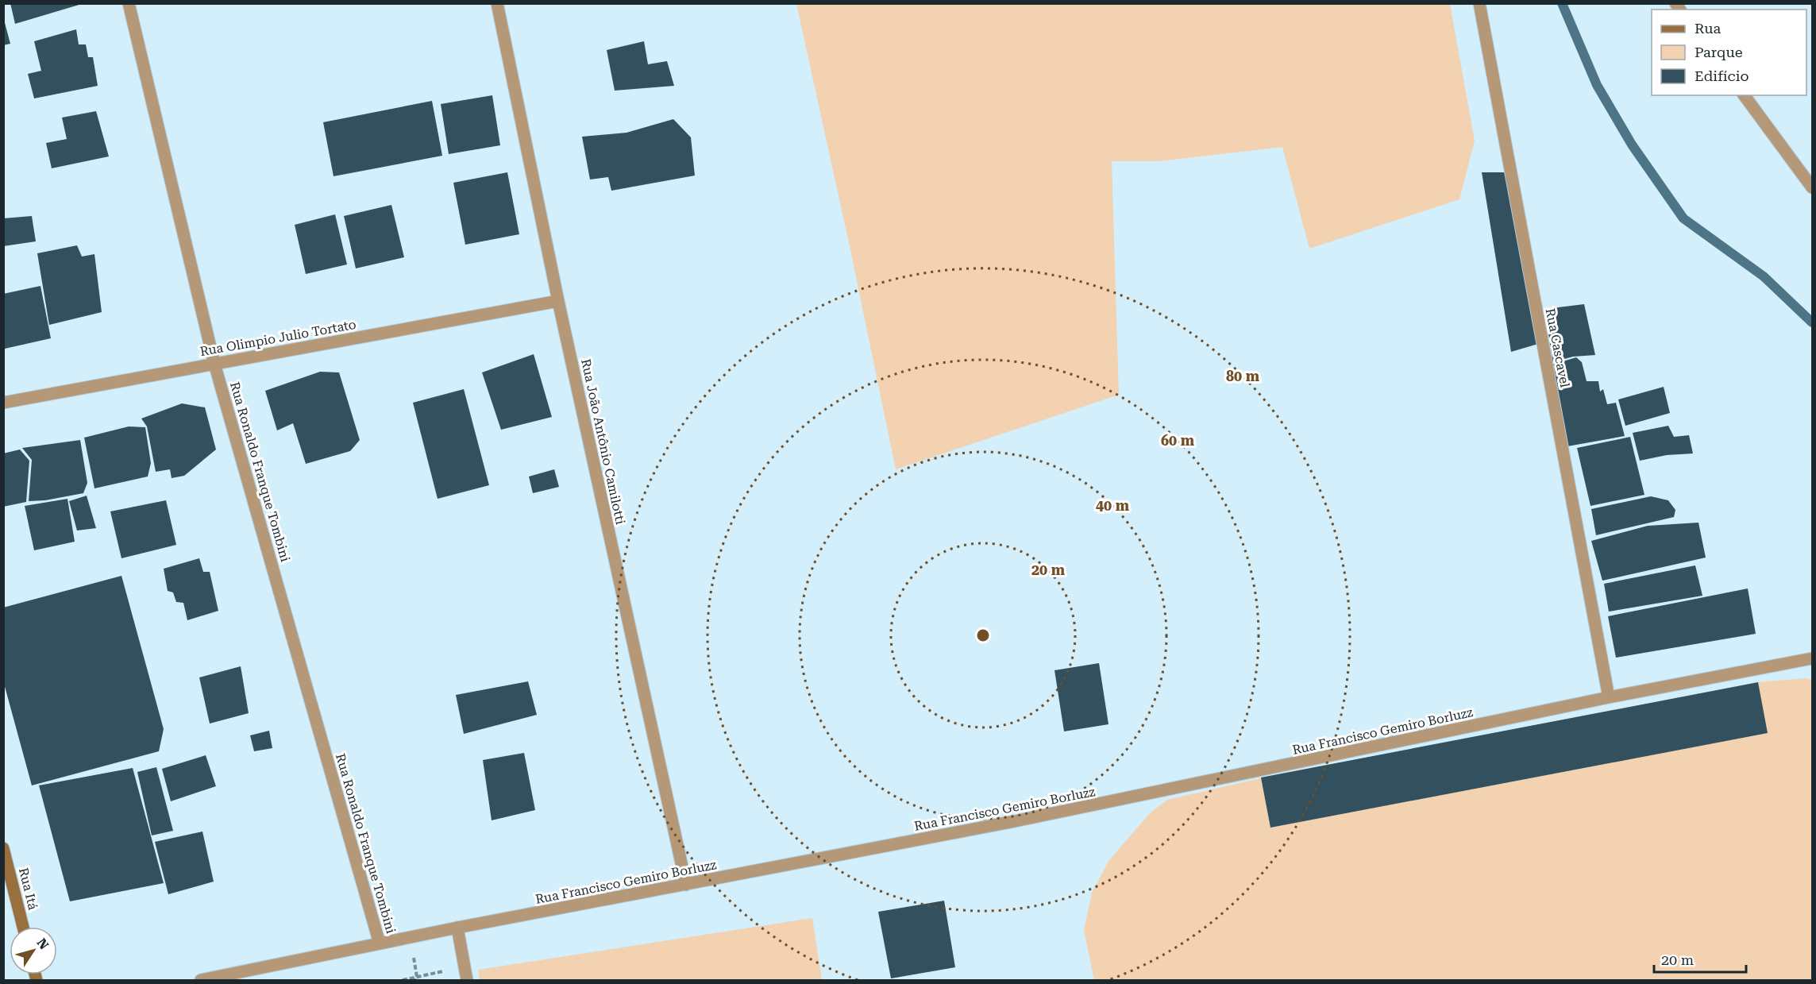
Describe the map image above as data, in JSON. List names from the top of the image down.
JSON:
{
  "streets": {
    "street": [
      "Rua Olimpio Julio Tortato",
      "Rua Cascavel",
      "Rua João Antônio Camilotti",
      "Rua Ronaldo Franque Tombini",
      "Rua Francisco Gemiro Borluzz",
      "Rua Itá"
    ]
  },
  "crossings": [
    ["Rua Olimpio Julio Tortato", "Rua João Antônio Camilotti"],
    ["Rua Olimpio Julio Tortato", "Rua Ronaldo Franque Tombini"],
    ["Rua Cascavel", "Rua Francisco Gemiro Borluzz"],
    ["Rua João Antônio Camilotti", "Rua Francisco Gemiro Borluzz"],
    ["Rua Ronaldo Franque Tombini", "Rua Francisco Gemiro Borluzz"]
  ],
  "legend": ["Rua", "Parque", "Edifício"],
  "scale_bar": "20 m",
  "north": "top right",
  "rings": [
    "80 m",
    "60 m",
    "40 m",
    "20 m"
  ]
}
